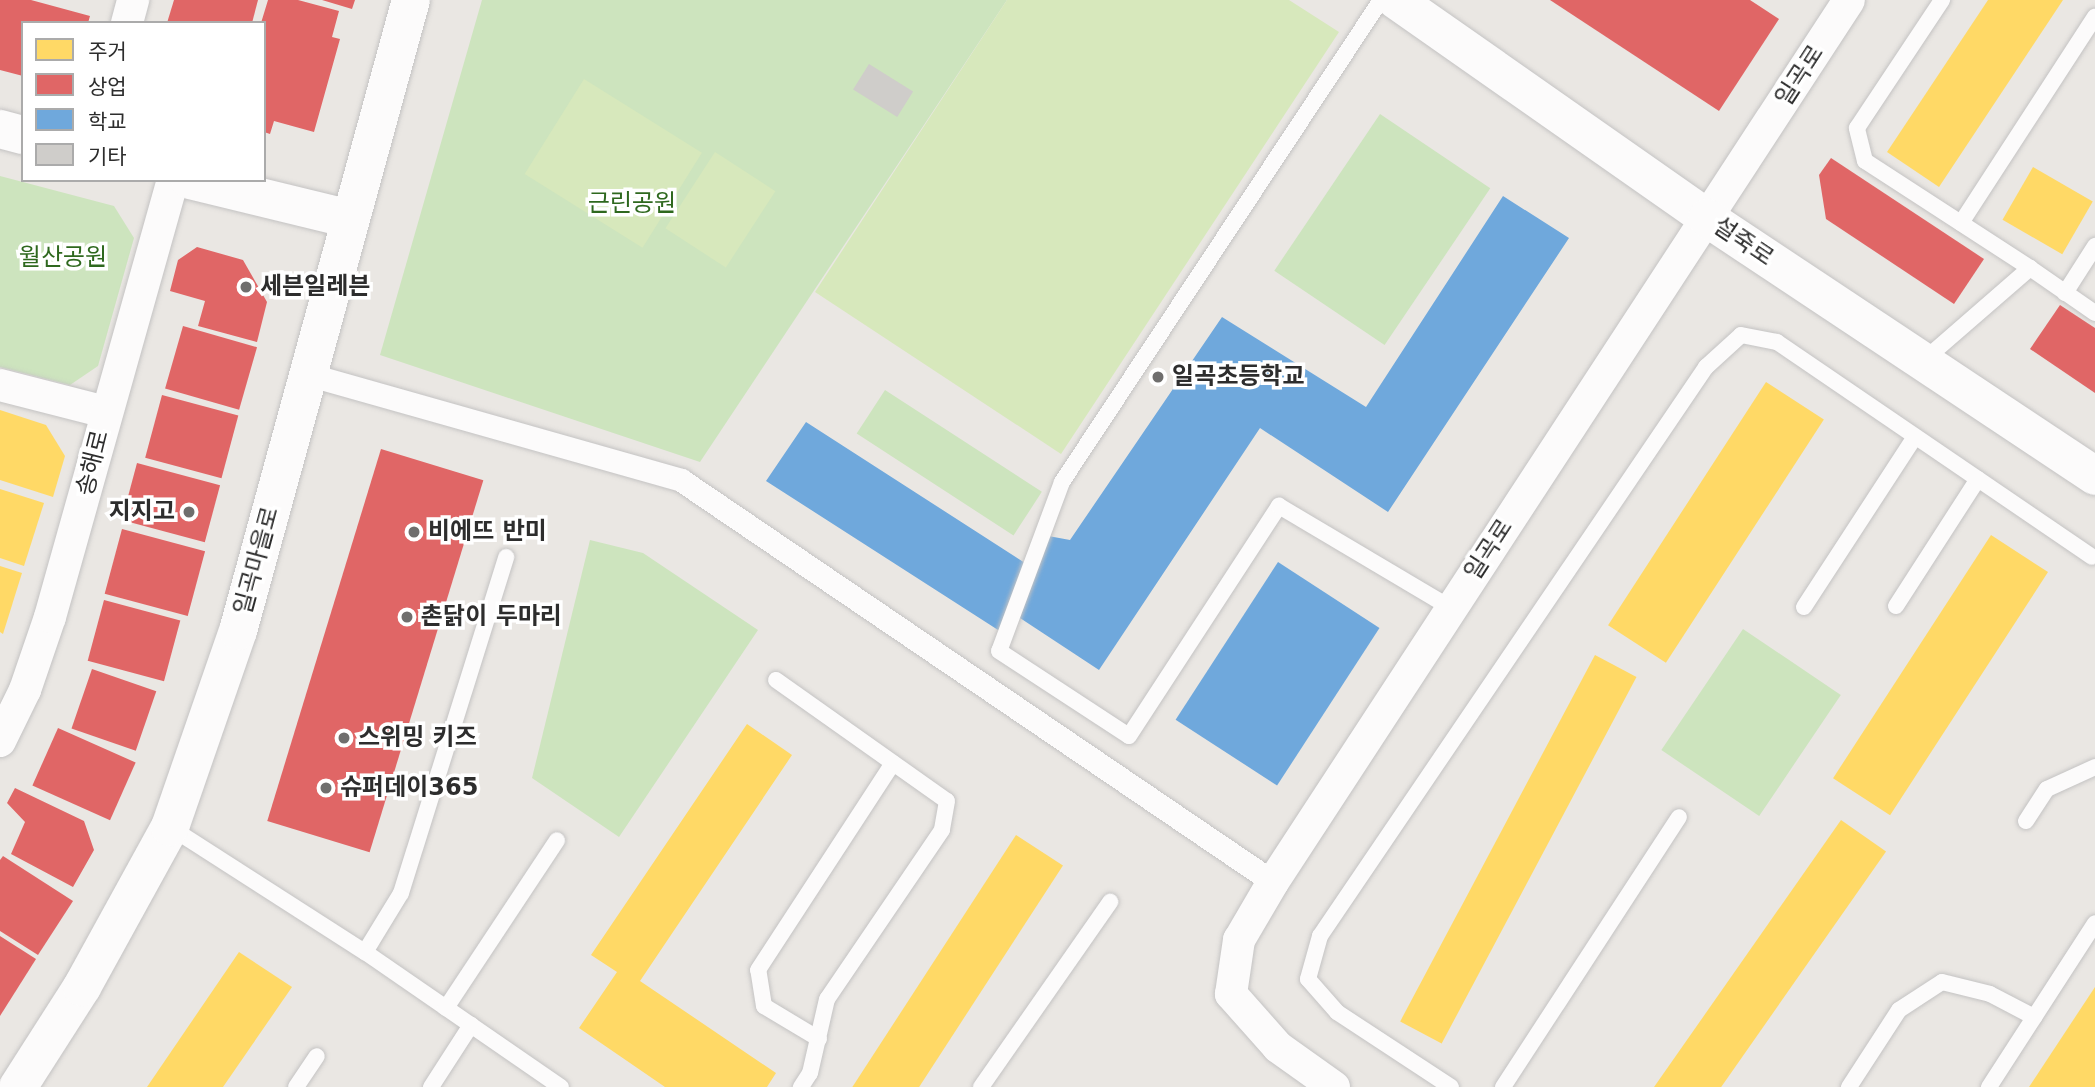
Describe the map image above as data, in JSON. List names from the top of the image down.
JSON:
{
  "streets": {
    "street": [
      "일곡로",
      "설죽로",
      "송해로",
      "일곡마을로"
    ]
  },
  "crossings": [
    ["일곡로", "설죽로"]
  ],
  "parks": ["근린공원", "월산공원"],
  "places": [
    "세븐일레븐",
    "일곡초등학교",
    "지지고",
    "비에뜨 반미",
    "촌닭이 두마리",
    "스위밍 키즈",
    "슈퍼데이365"
  ],
  "legend": [
    "주거",
    "상업",
    "학교",
    "기타"
  ]
}
